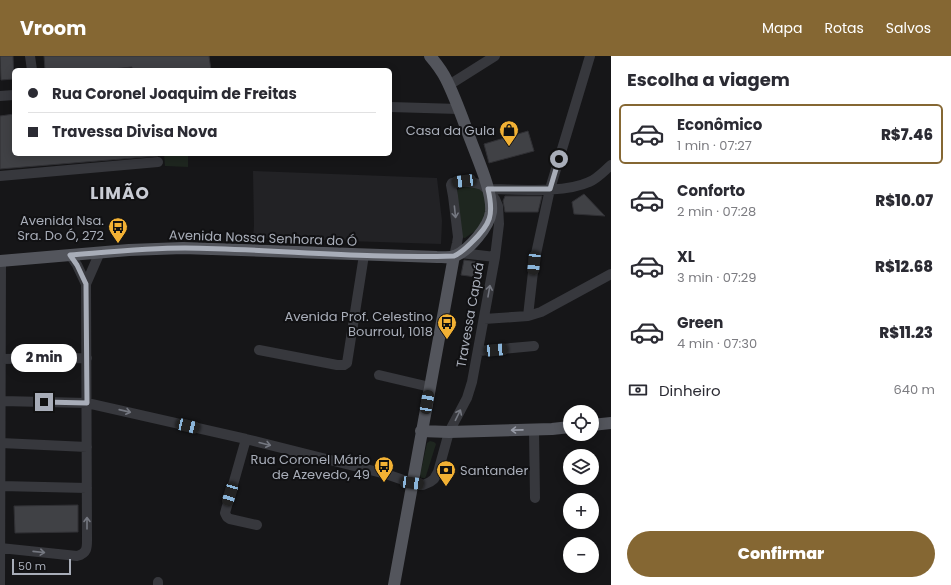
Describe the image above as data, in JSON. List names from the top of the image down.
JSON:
{
  "streets": {
    "main road": ["Avenida Nossa Senhora do Ó", "Travessa Capuá"]
  },
  "crossings": [
    ["Avenida Nossa Senhora do Ó", "Travessa Capuá"]
  ],
  "districts": ["LIMÃO"],
  "places": {
    "shop": ["Casa da Gula"],
    "bus stop": ["Avenida Nsa. Sra. Do Ó, 272", "Avenida Prof. Celestino Bourroul, 1018", "Rua Coronel Mário de Azevedo, 49"],
    "bank": ["Santander"]
  },
  "scale_bar": "50 m",
  "page": {
    "header": "Vroom",
    "nav": ["Mapa", "Rotas", "Salvos"],
    "heading": "Escolha a viagem",
    "banner": ["Rua Coronel Joaquim de Freitas", "Travessa Divisa Nova"],
    "list": [
      {
        "name": "Econômico",
        "note": "1 min · 07:27",
        "value": "R$7.46"
      },
      {
        "name": "Conforto",
        "note": "2 min · 07:28",
        "value": "R$10.07"
      },
      {
        "name": "XL",
        "note": "3 min · 07:29",
        "value": "R$12.68"
      },
      {
        "name": "Green",
        "note": "4 min · 07:30",
        "value": "R$11.23"
      }
    ],
    "bubble": "2 min",
    "pay": ["Dinheiro", "640 m"],
    "map_buttons": ["+", "−"],
    "buttons": "Confirmar",
    "scale": "50 m"
  }
}
